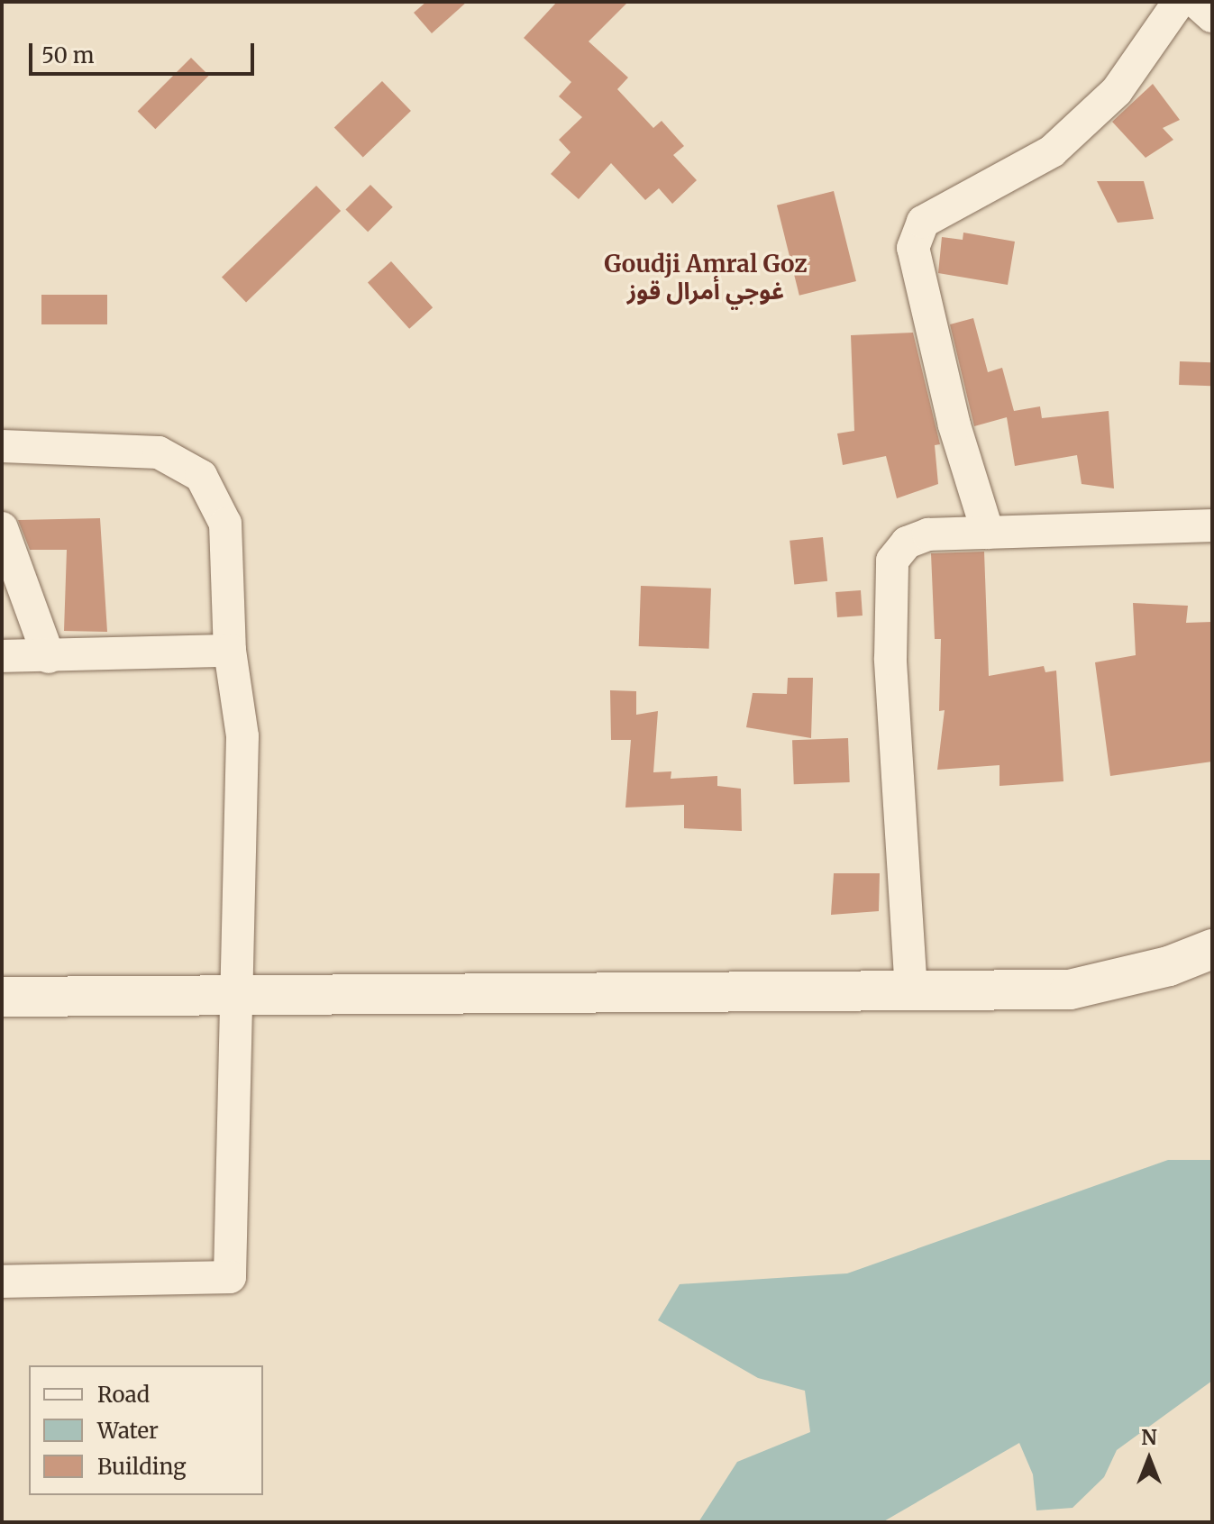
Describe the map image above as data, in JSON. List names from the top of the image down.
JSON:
{
  "districts": ["Goudji Amral Goz غوجي أمرال قوز"],
  "legend": ["Road", "Water", "Building"],
  "scale_bar": "50 m",
  "north": "top"
}
